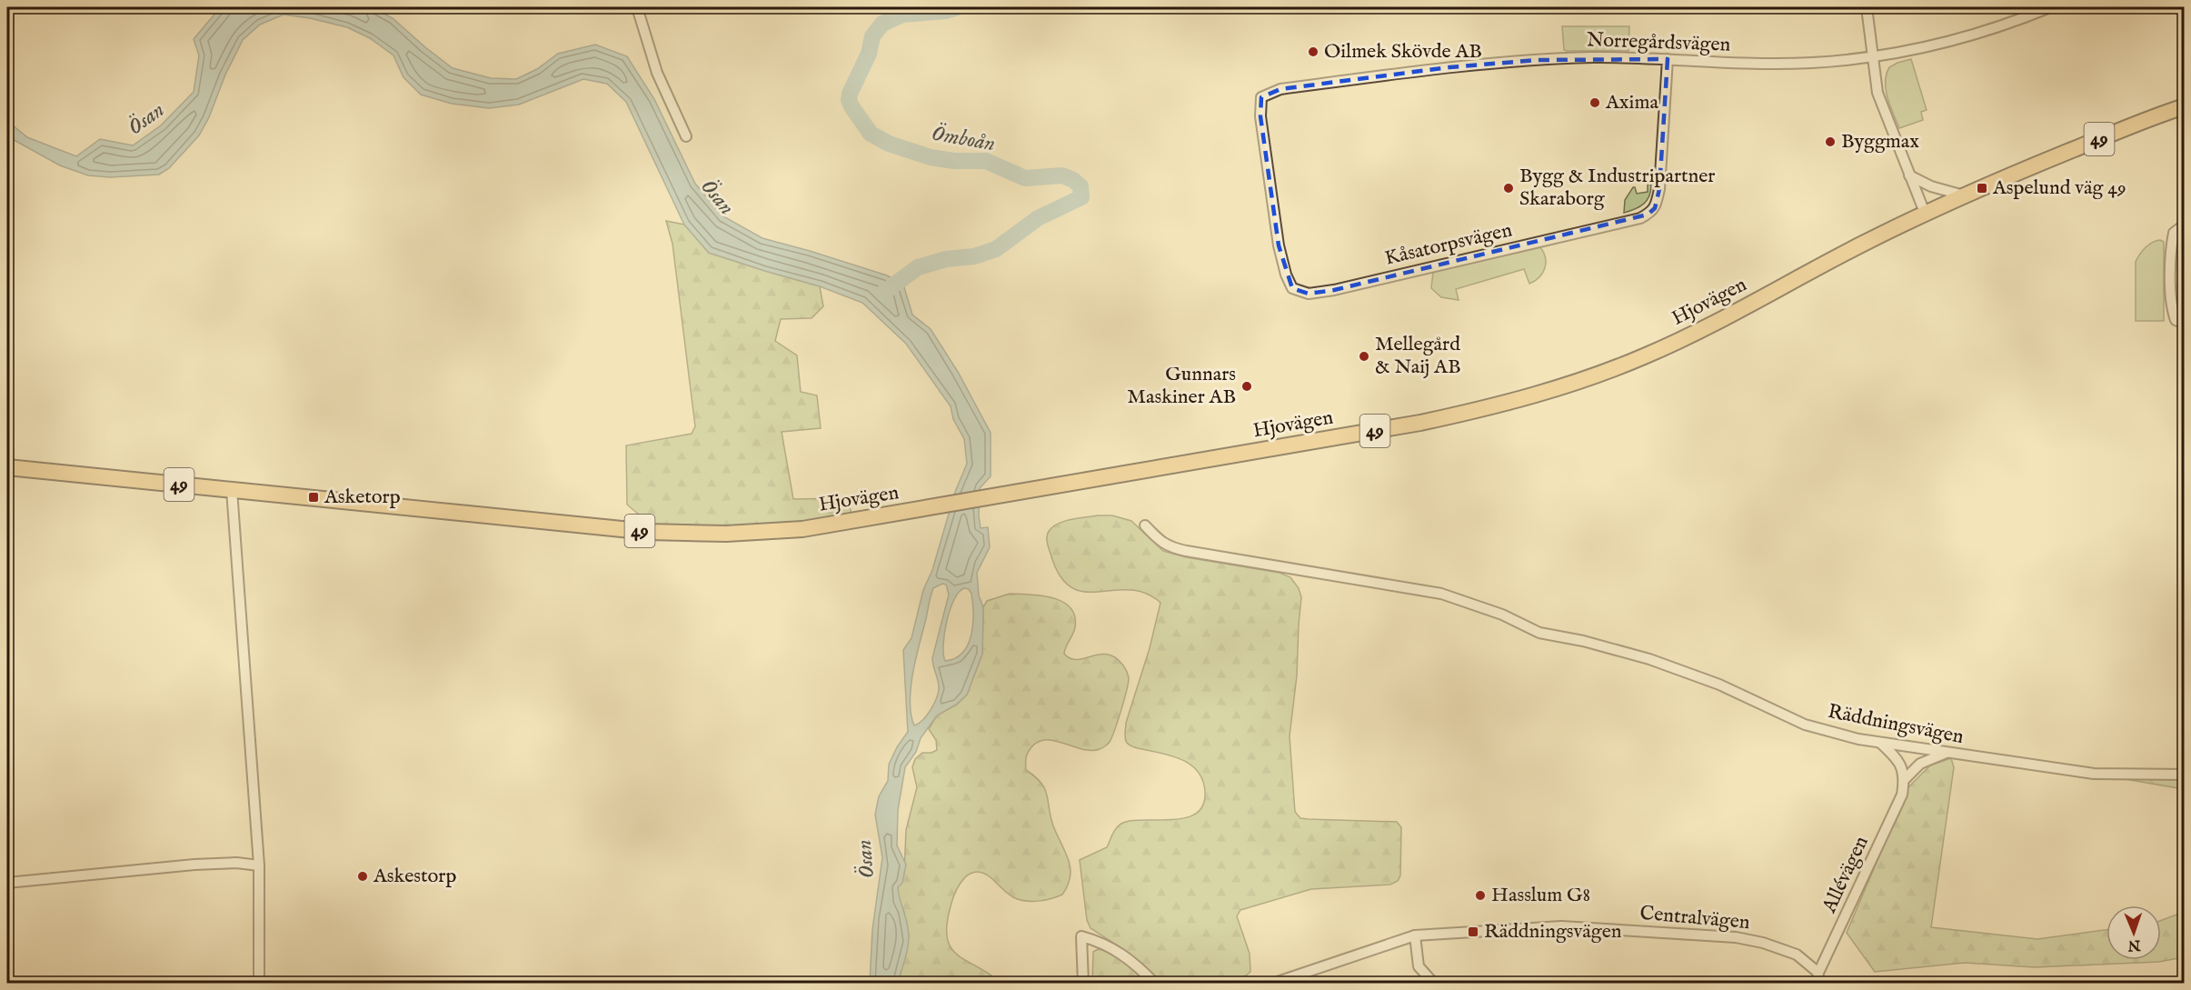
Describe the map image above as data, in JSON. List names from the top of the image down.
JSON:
{
  "streets": {
    "main road": ["49", "Hjovägen"],
    "street": [
      "Norregårdsvägen",
      "Kåsatorpsvägen",
      "Räddningsvägen",
      "Allévägen",
      "Centralvägen"
    ]
  },
  "crossings": [
    ["Norregårdsvägen", "Kåsatorpsvägen"],
    ["49", "Hjovägen"],
    ["Allévägen", "Centralvägen"]
  ],
  "water": ["Ösan", "Ömboån"],
  "places": {
    "other": [
      "Oilmek Skövde AB",
      "Axima",
      "Byggmax",
      "Bygg & Industripartner Skaraborg",
      "Mellegård & Naij AB",
      "Gunnars Maskiner AB",
      "Askestorp",
      "Hasslum G8"
    ],
    "transit": ["Aspelund väg 49", "Asketorp", "Räddningsvägen"]
  },
  "north": "bottom"
}
